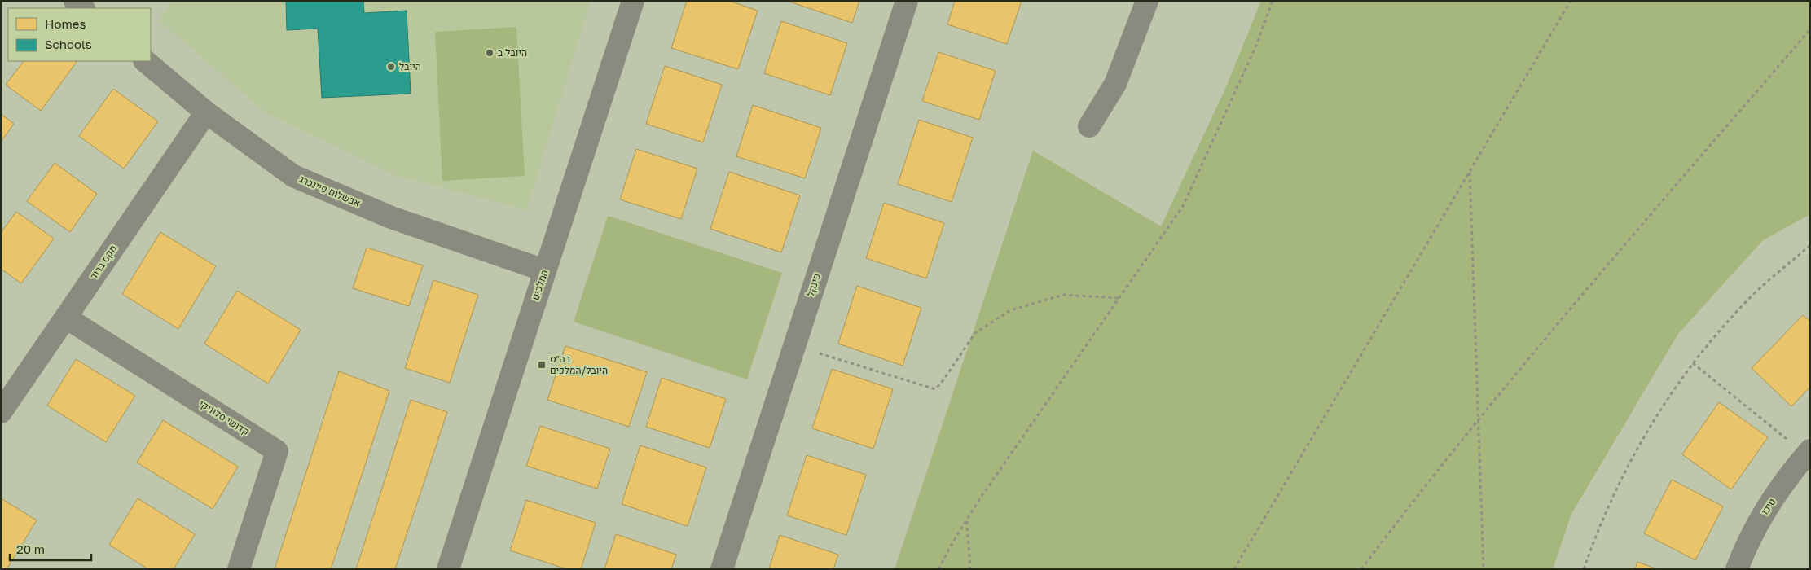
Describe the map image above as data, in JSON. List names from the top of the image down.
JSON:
{
  "streets": {
    "street": [
      "אבשלום פיינברג",
      "מקס ברוד",
      "המלכים",
      "פינקל",
      "קדושי סלוניקי",
      "טיכו"
    ]
  },
  "crossings": [
    ["אבשלום פיינברג", "מקס ברוד"],
    ["אבשלום פיינברג", "המלכים"],
    ["מקס ברוד", "קדושי סלוניקי"]
  ],
  "places": {
    "other": ["היובל ב", "היובל"],
    "transit": ["בה״ס היובל/המלכים"]
  },
  "legend": ["Homes", "Schools"],
  "scale_bar": "20 m"
}
